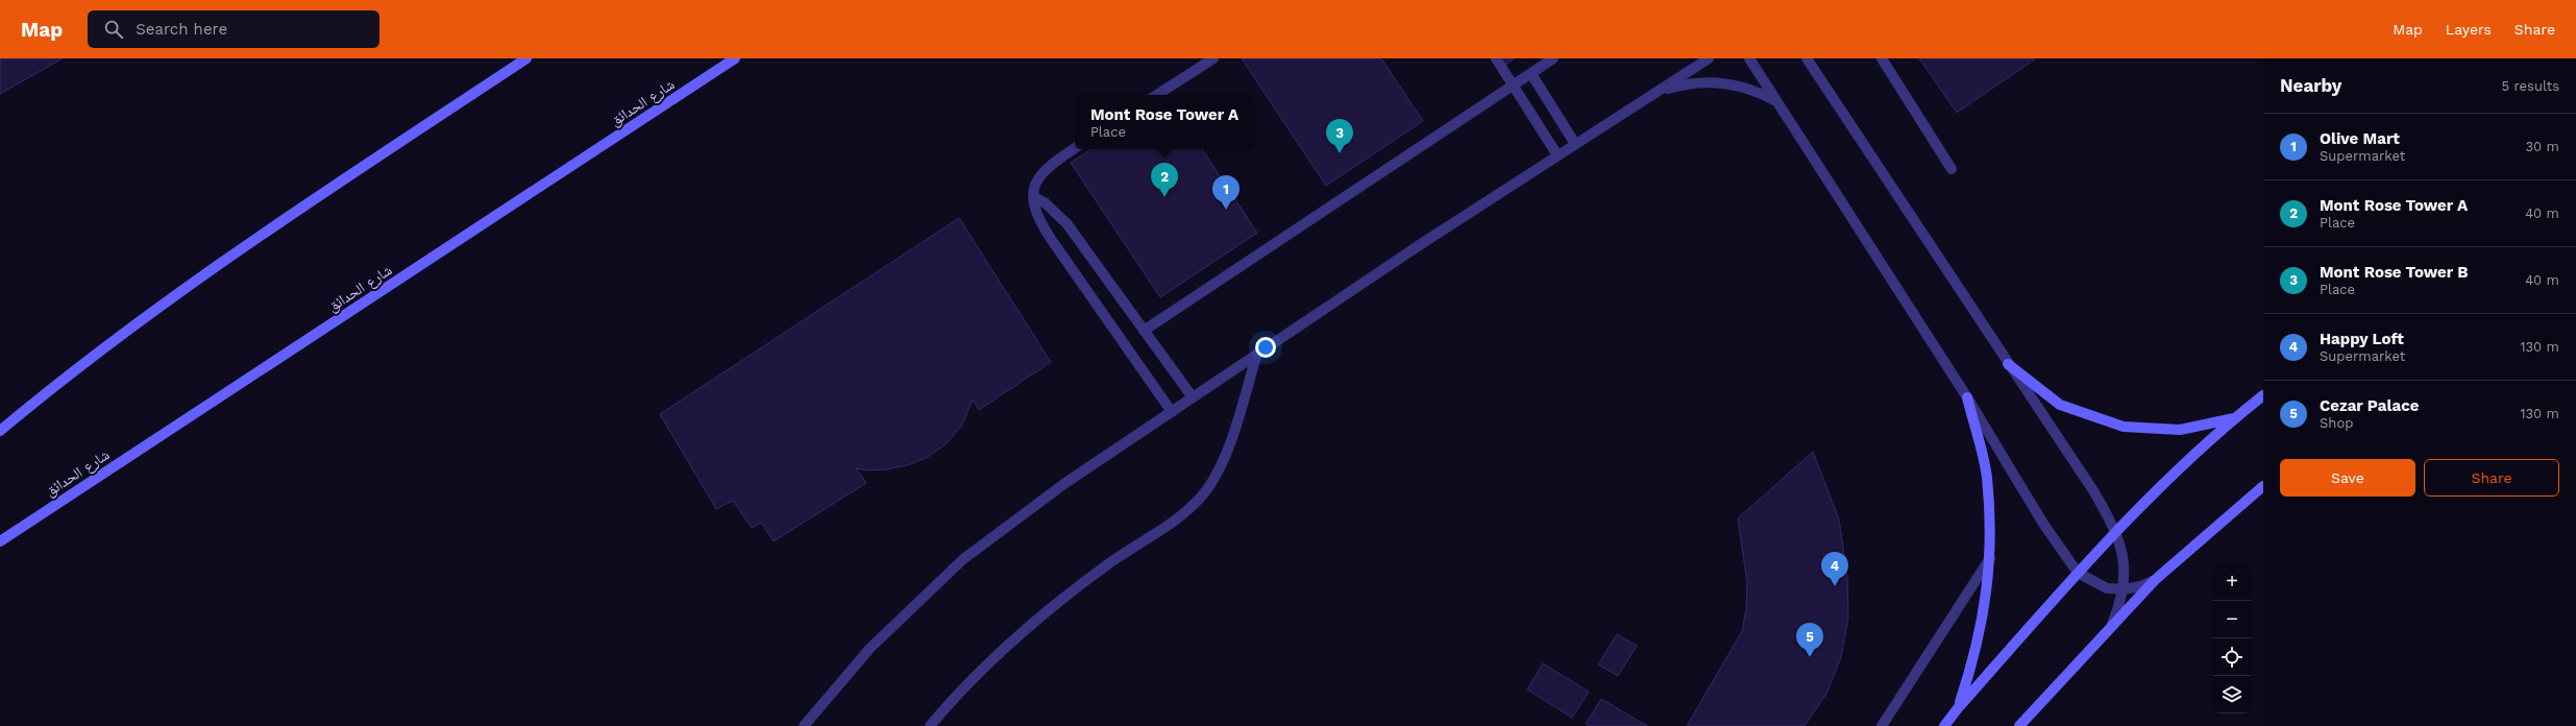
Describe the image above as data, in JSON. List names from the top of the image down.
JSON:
{
  "streets": {
    "street": ["شارع الحدائق"]
  },
  "page": {
    "header": "Map",
    "search": "Search here",
    "nav": ["Map", "Layers", "Share"],
    "heading": ["Nearby", "5 results"],
    "popup": ["Mont Rose Tower A", "Place"],
    "list": [
      {
        "mark": "1",
        "name": "Olive Mart",
        "note": "Supermarket",
        "value": "30 m"
      },
      {
        "mark": "2",
        "name": "Mont Rose Tower A",
        "note": "Place",
        "value": "40 m"
      },
      {
        "mark": "3",
        "name": "Mont Rose Tower B",
        "note": "Place",
        "value": "40 m"
      },
      {
        "mark": "4",
        "name": "Happy Loft",
        "note": "Supermarket",
        "value": "130 m"
      },
      {
        "mark": "5",
        "name": "Cezar Palace",
        "note": "Shop",
        "value": "130 m"
      }
    ],
    "pins": [
      "3",
      "2",
      "1",
      "4",
      "5"
    ],
    "buttons": ["Save", "Share"],
    "map_buttons": ["+", "−"]
  }
}
